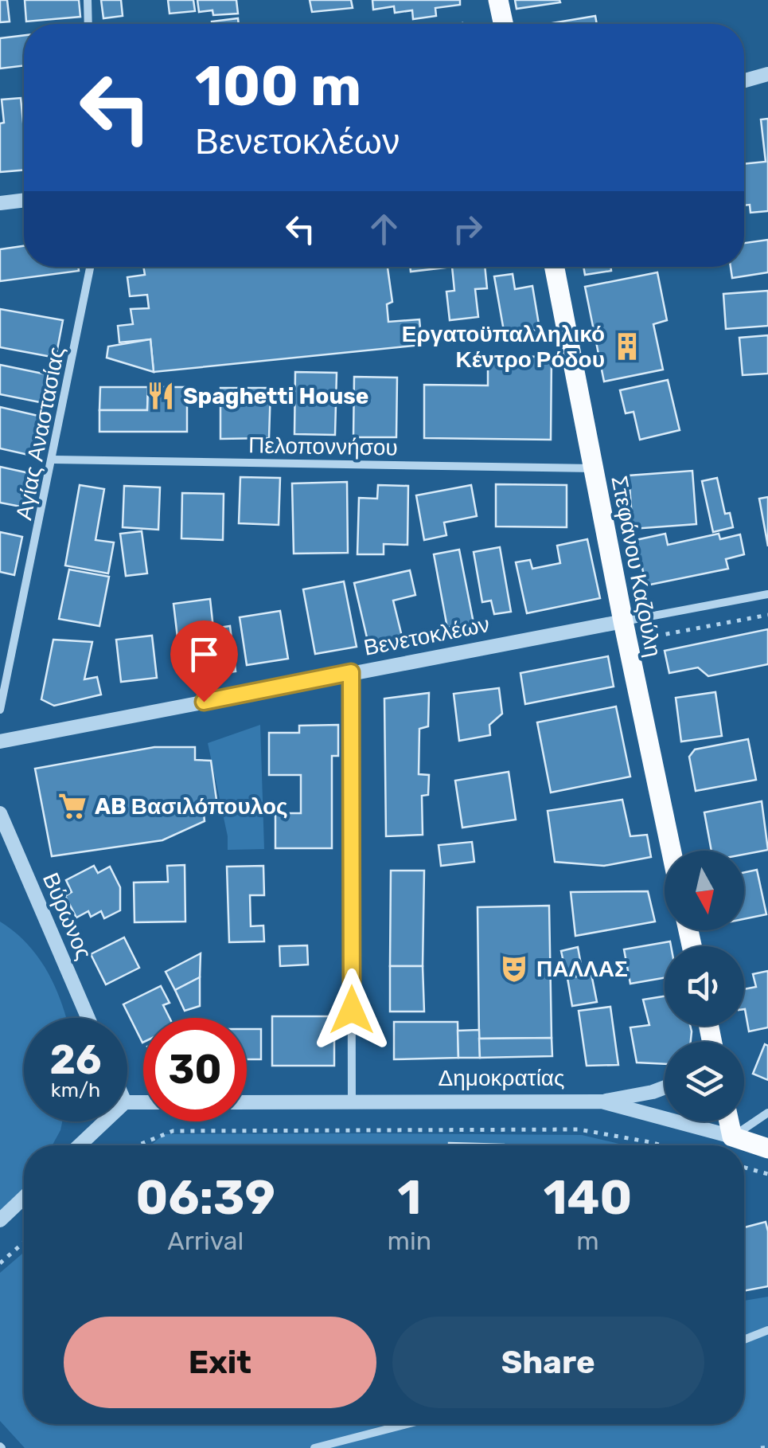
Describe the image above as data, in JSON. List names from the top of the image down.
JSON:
{
  "streets": {
    "main road": ["Στεφάνου Καζούλη", "Δημοκρατίας"],
    "street": [
      "Αγίας Αναστασίας",
      "Πελοποννήσου",
      "Βενετοκλέων",
      "Βύρωνος"
    ]
  },
  "crossings": [
    ["Αγίας Αναστασίας", "Πελοποννήσου"],
    ["Πελοποννήσου", "Στεφάνου Καζούλη"],
    ["Στεφάνου Καζούλη", "Βενετοκλέων"]
  ],
  "places": {
    "building": ["Εργατοϋπαλληλικό Κέντρο Ρόδου"],
    "restaurant": ["Spaghetti House"],
    "supermarket": ["AB Βασιλόπουλος"],
    "theatre": ["ΠΑΛΛΑΣ"]
  },
  "north": "bottom",
  "page": {
    "turn": ["100 m", "Βενετοκλέων"],
    "speed": "26 km/h",
    "limit": "30",
    "eta": [
      "06:39",
      "Arrival",
      "1",
      "min",
      "140",
      "m"
    ],
    "buttons": ["Exit", "Share"]
  }
}
